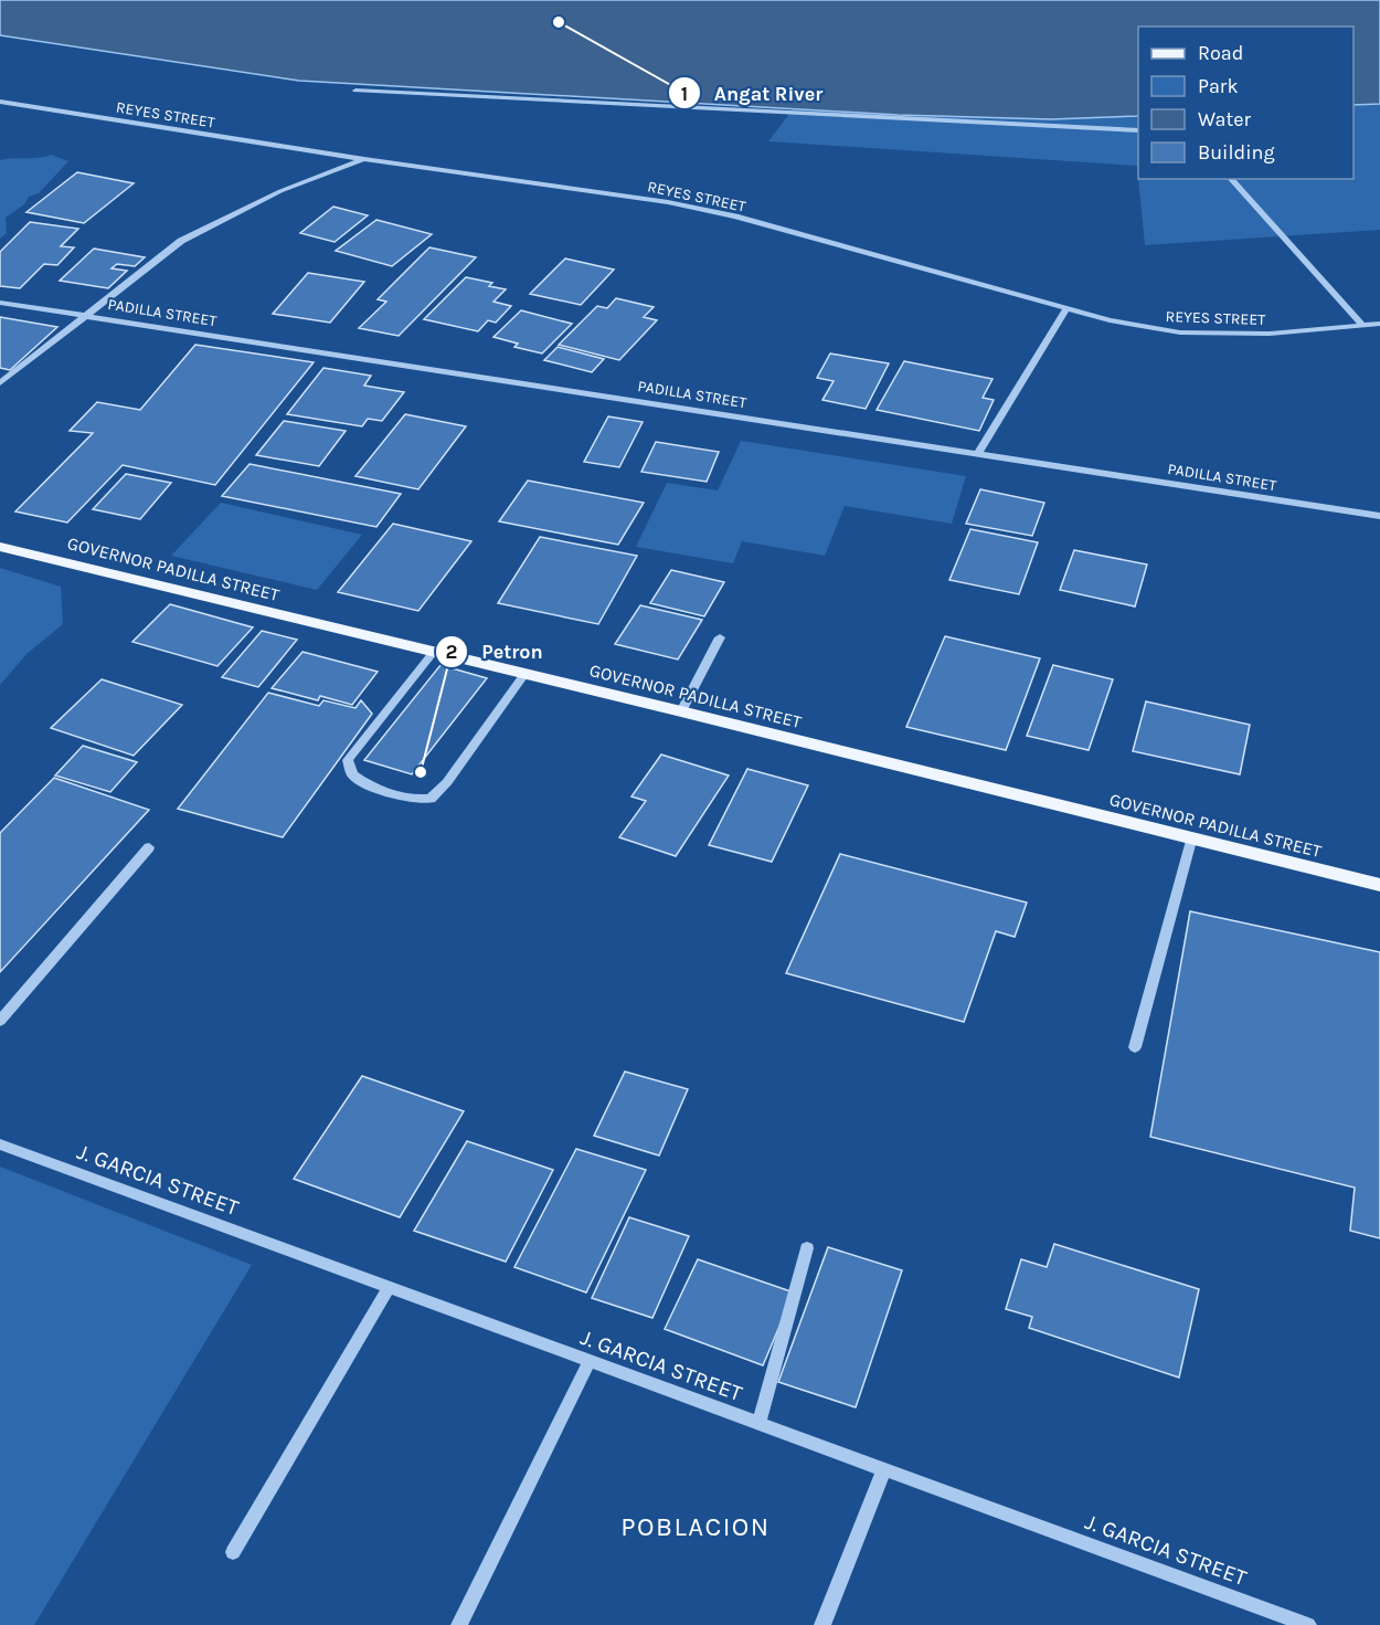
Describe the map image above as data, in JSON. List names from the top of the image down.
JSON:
{
  "streets": {
    "main road": ["GOVERNOR PADILLA STREET"],
    "street": ["REYES STREET", "PADILLA STREET", "J. GARCIA STREET"]
  },
  "districts": ["POBLACION"],
  "places": ["Angat River", "Petron"],
  "legend": [
    "Road",
    "Park",
    "Water",
    "Building"
  ]
}
